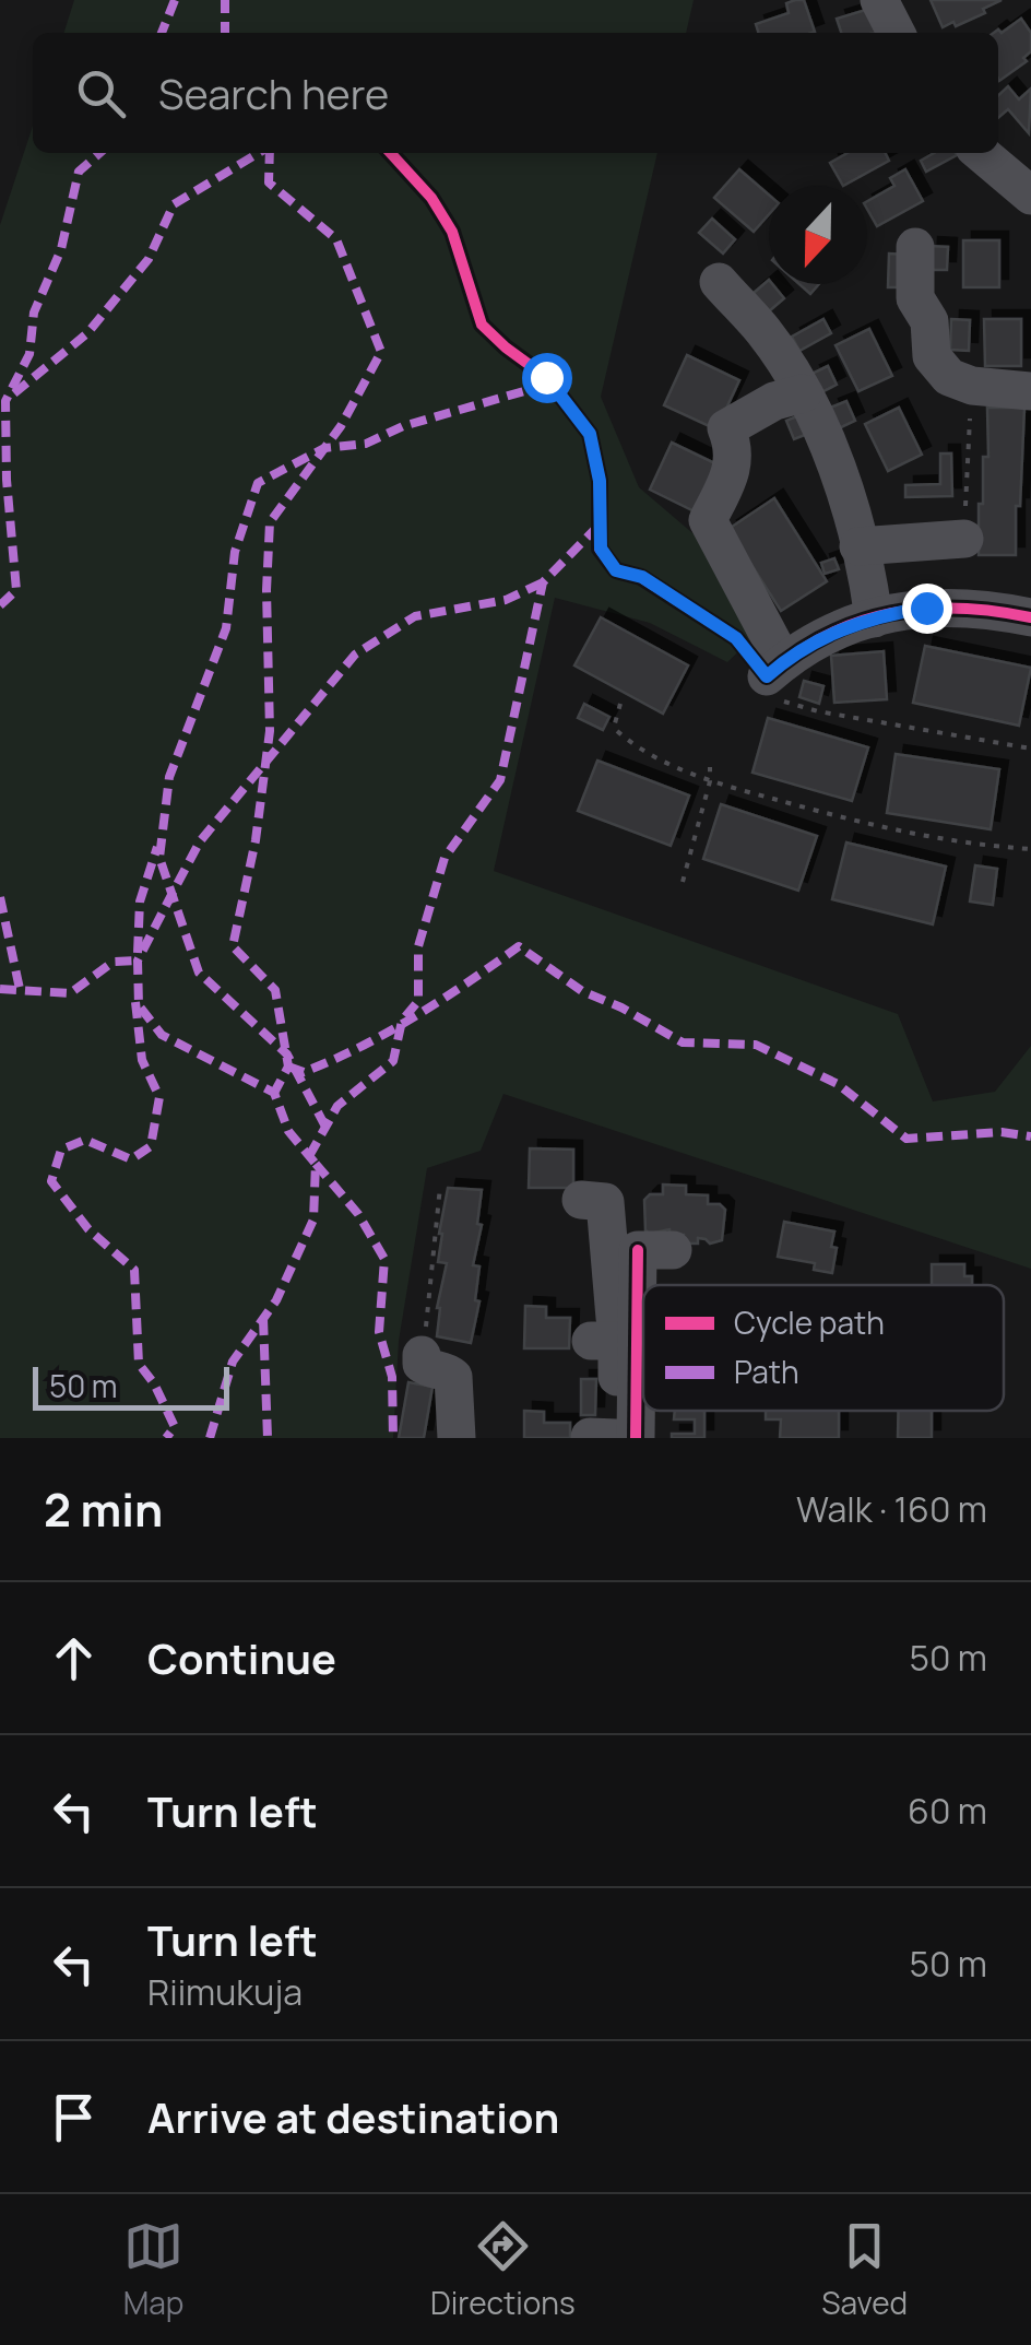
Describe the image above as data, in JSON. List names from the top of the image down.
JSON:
{
  "legend": ["Cycle path", "Path"],
  "scale_bar": "50 m",
  "north": "bottom",
  "page": {
    "search": "Search here",
    "scale": "50 m",
    "heading": ["2 min", "Walk · 160 m"],
    "list": [
      ["Continue", "50 m"],
      ["Turn left", "60 m"],
      ["Turn left", "Riimukuja", "50 m"],
      "Arrive at destination"
    ],
    "nav": ["Map", "Directions", "Saved"]
  }
}
